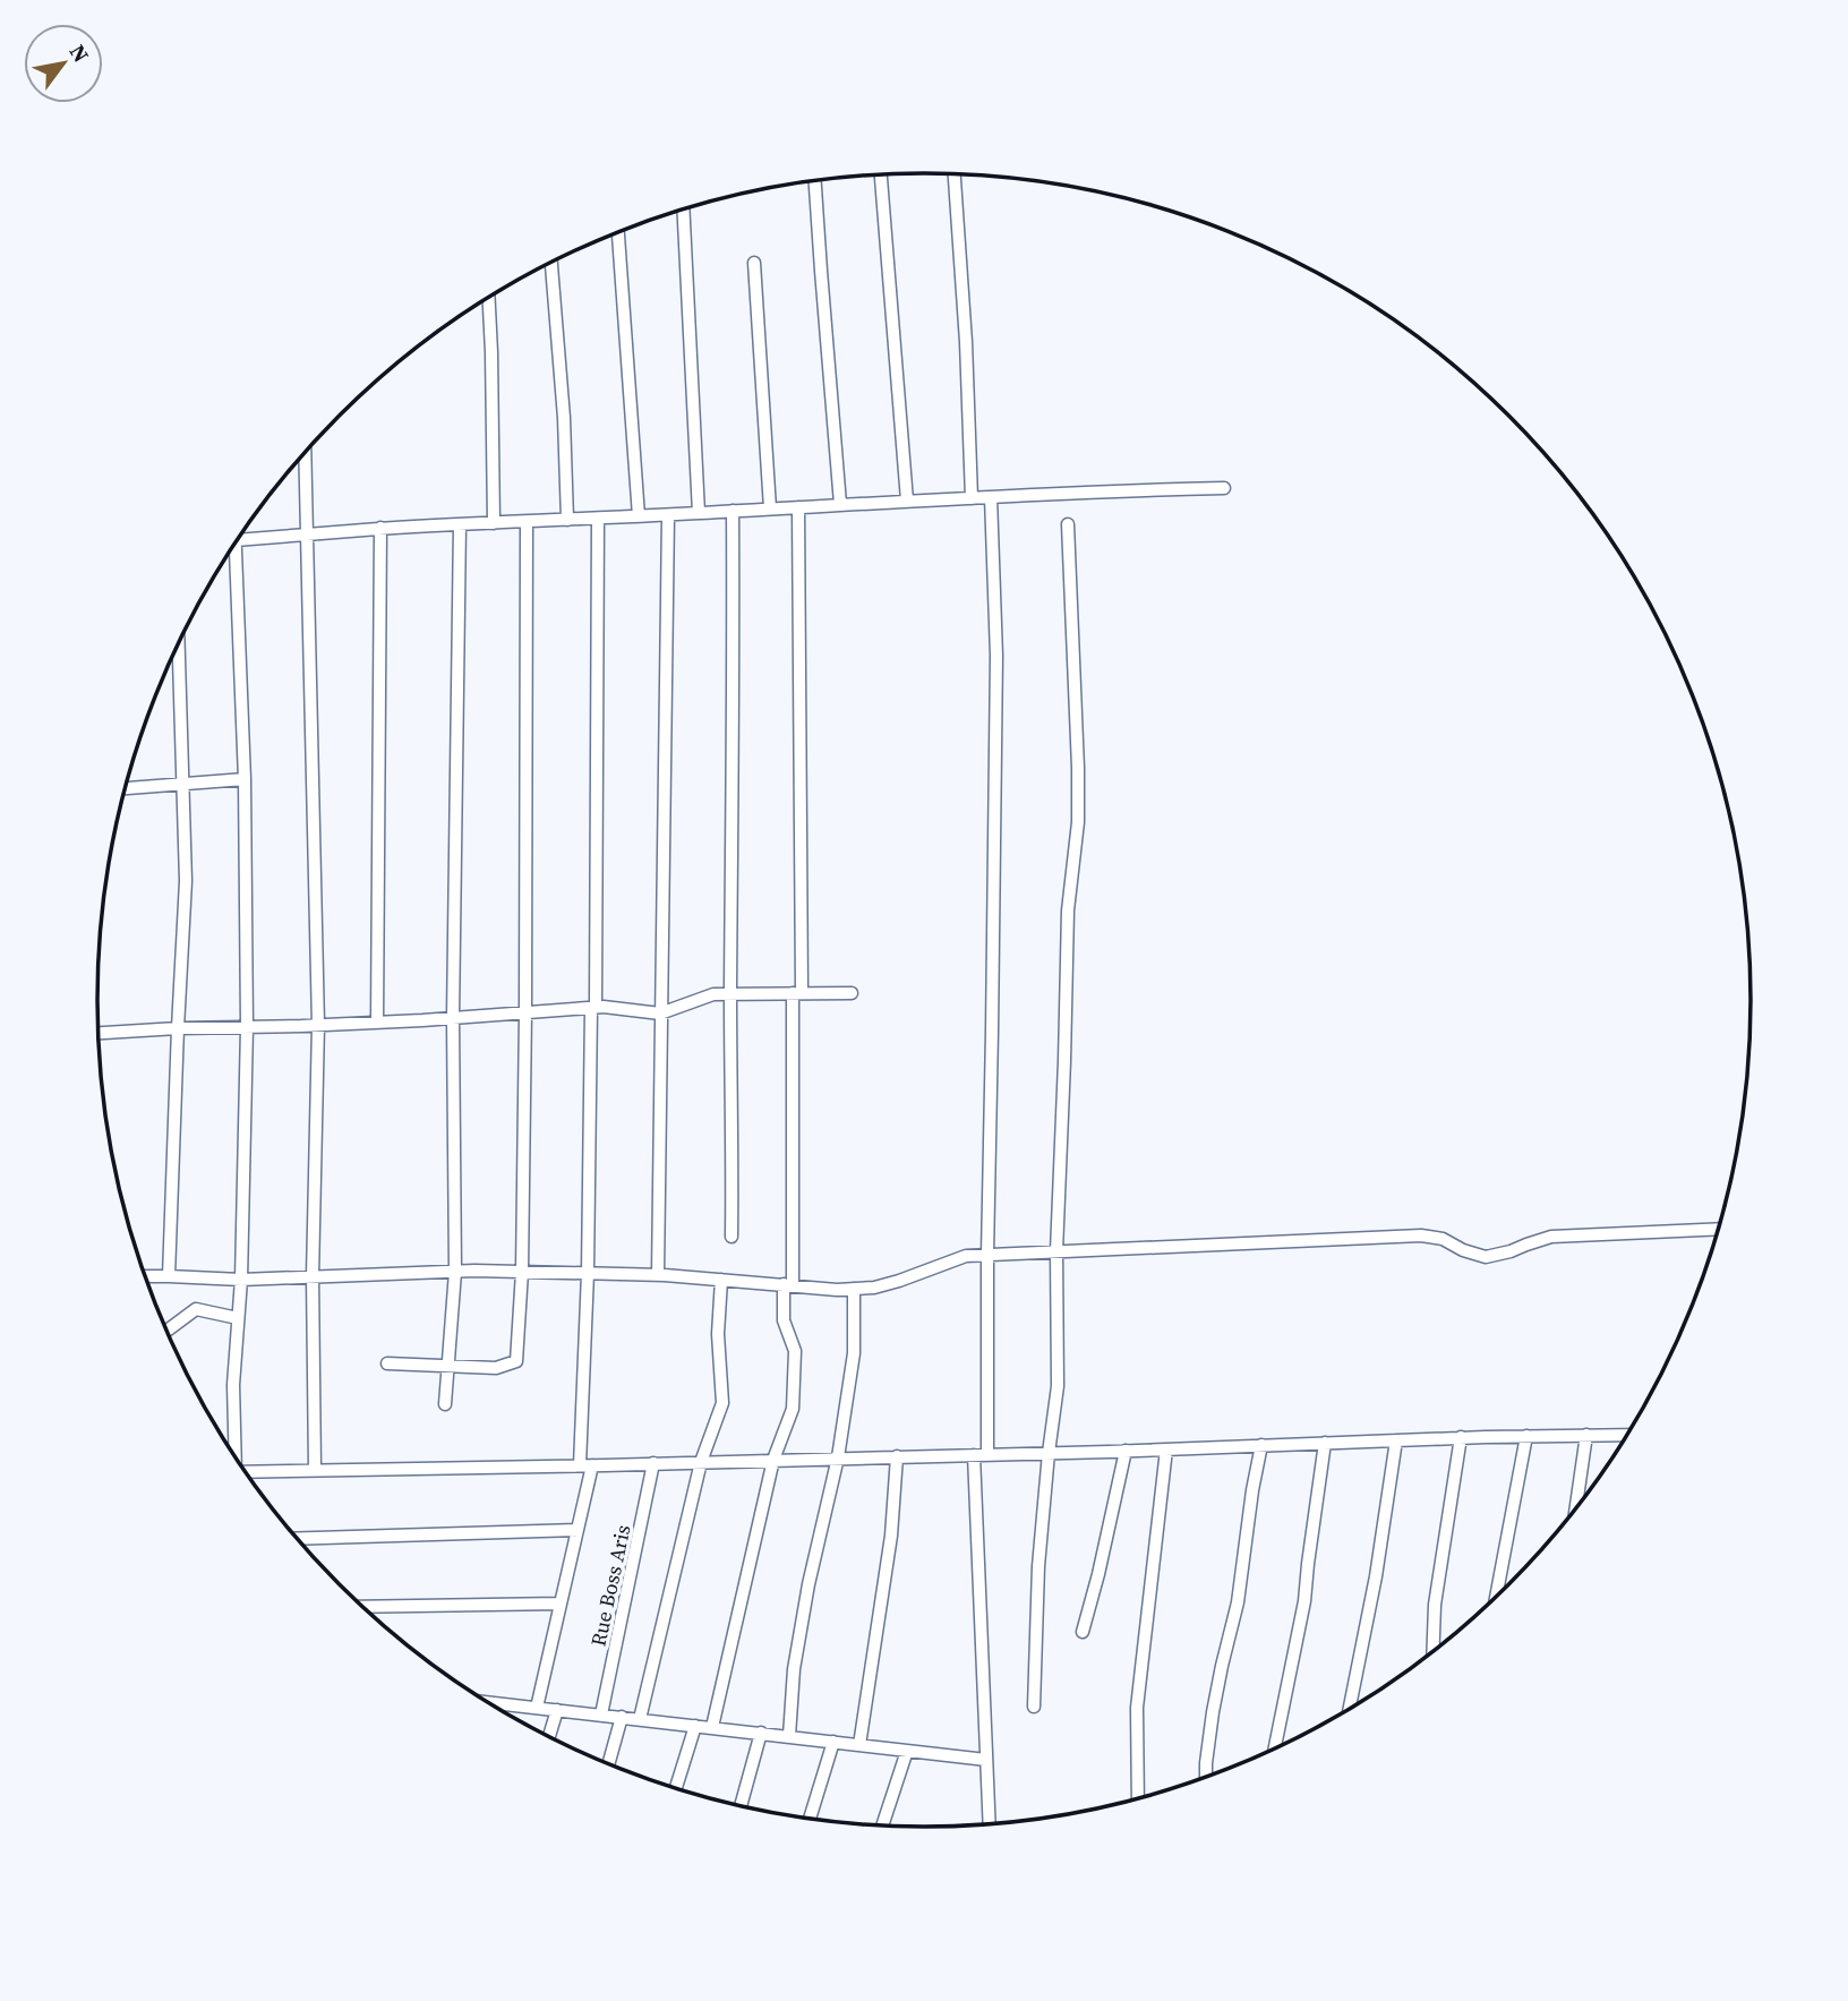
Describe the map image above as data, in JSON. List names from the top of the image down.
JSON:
{
  "streets": {
    "street": ["Rue Boss Aris"]
  },
  "north": "top right"
}
